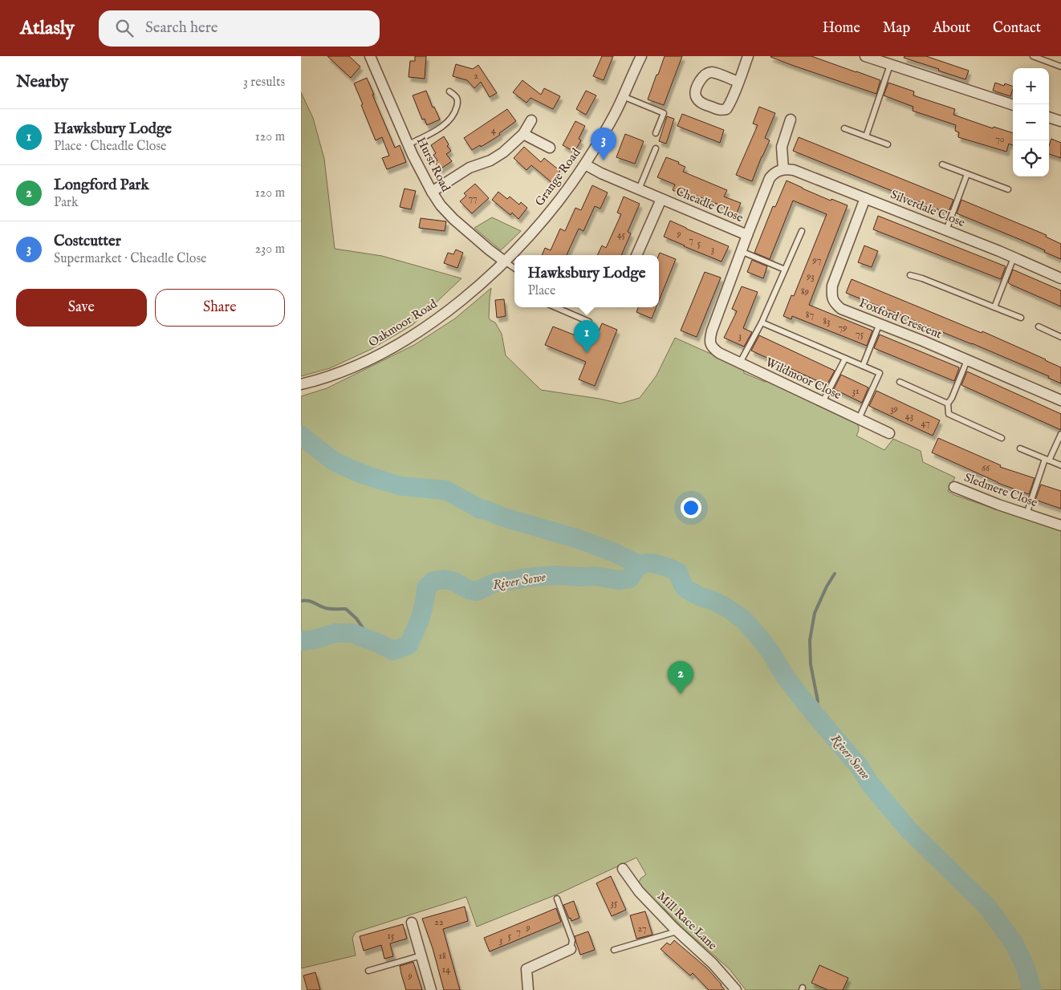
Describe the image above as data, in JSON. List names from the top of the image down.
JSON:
{
  "streets": {
    "street": [
      "Hurst Road",
      "Grange Road",
      "Cheadle Close",
      "Silverdale Close",
      "Foxford Crescent",
      "Oakmoor Road",
      "Wildmoor Close",
      "Sledmere Close",
      "Mill Race Lane"
    ]
  },
  "crossings": [
    ["Hurst Road", "Grange Road"],
    ["Hurst Road", "Oakmoor Road"],
    ["Grange Road", "Cheadle Close"],
    ["Grange Road", "Oakmoor Road"],
    ["Silverdale Close", "Foxford Crescent"]
  ],
  "water": ["River Sowe"],
  "house_numbers": [
    "2",
    "4",
    "70",
    "77",
    "9",
    "45",
    "7",
    "5",
    "3",
    "97",
    "93",
    "89",
    "87",
    "83",
    "79",
    "75",
    "3",
    "31",
    "39",
    "43",
    "47",
    "66",
    "35",
    "22",
    "9",
    "27",
    "7",
    "15",
    "5",
    "3",
    "18",
    "14",
    "9"
  ],
  "page": {
    "header": "Atlasly",
    "search": "Search here",
    "nav": [
      "Home",
      "Map",
      "About",
      "Contact"
    ],
    "heading": ["Nearby", "3 results"],
    "map_buttons": ["+", "−"],
    "list": [
      {
        "mark": "1",
        "name": "Hawksbury Lodge",
        "note": "Place · Cheadle Close",
        "value": "120 m"
      },
      {
        "mark": "2",
        "name": "Longford Park",
        "note": "Park",
        "value": "120 m"
      },
      {
        "mark": "3",
        "name": "Costcutter",
        "note": "Supermarket · Cheadle Close",
        "value": "230 m"
      }
    ],
    "pins": ["3", "1", "2"],
    "popup": ["Hawksbury Lodge", "Place"],
    "buttons": ["Save", "Share"]
  }
}
